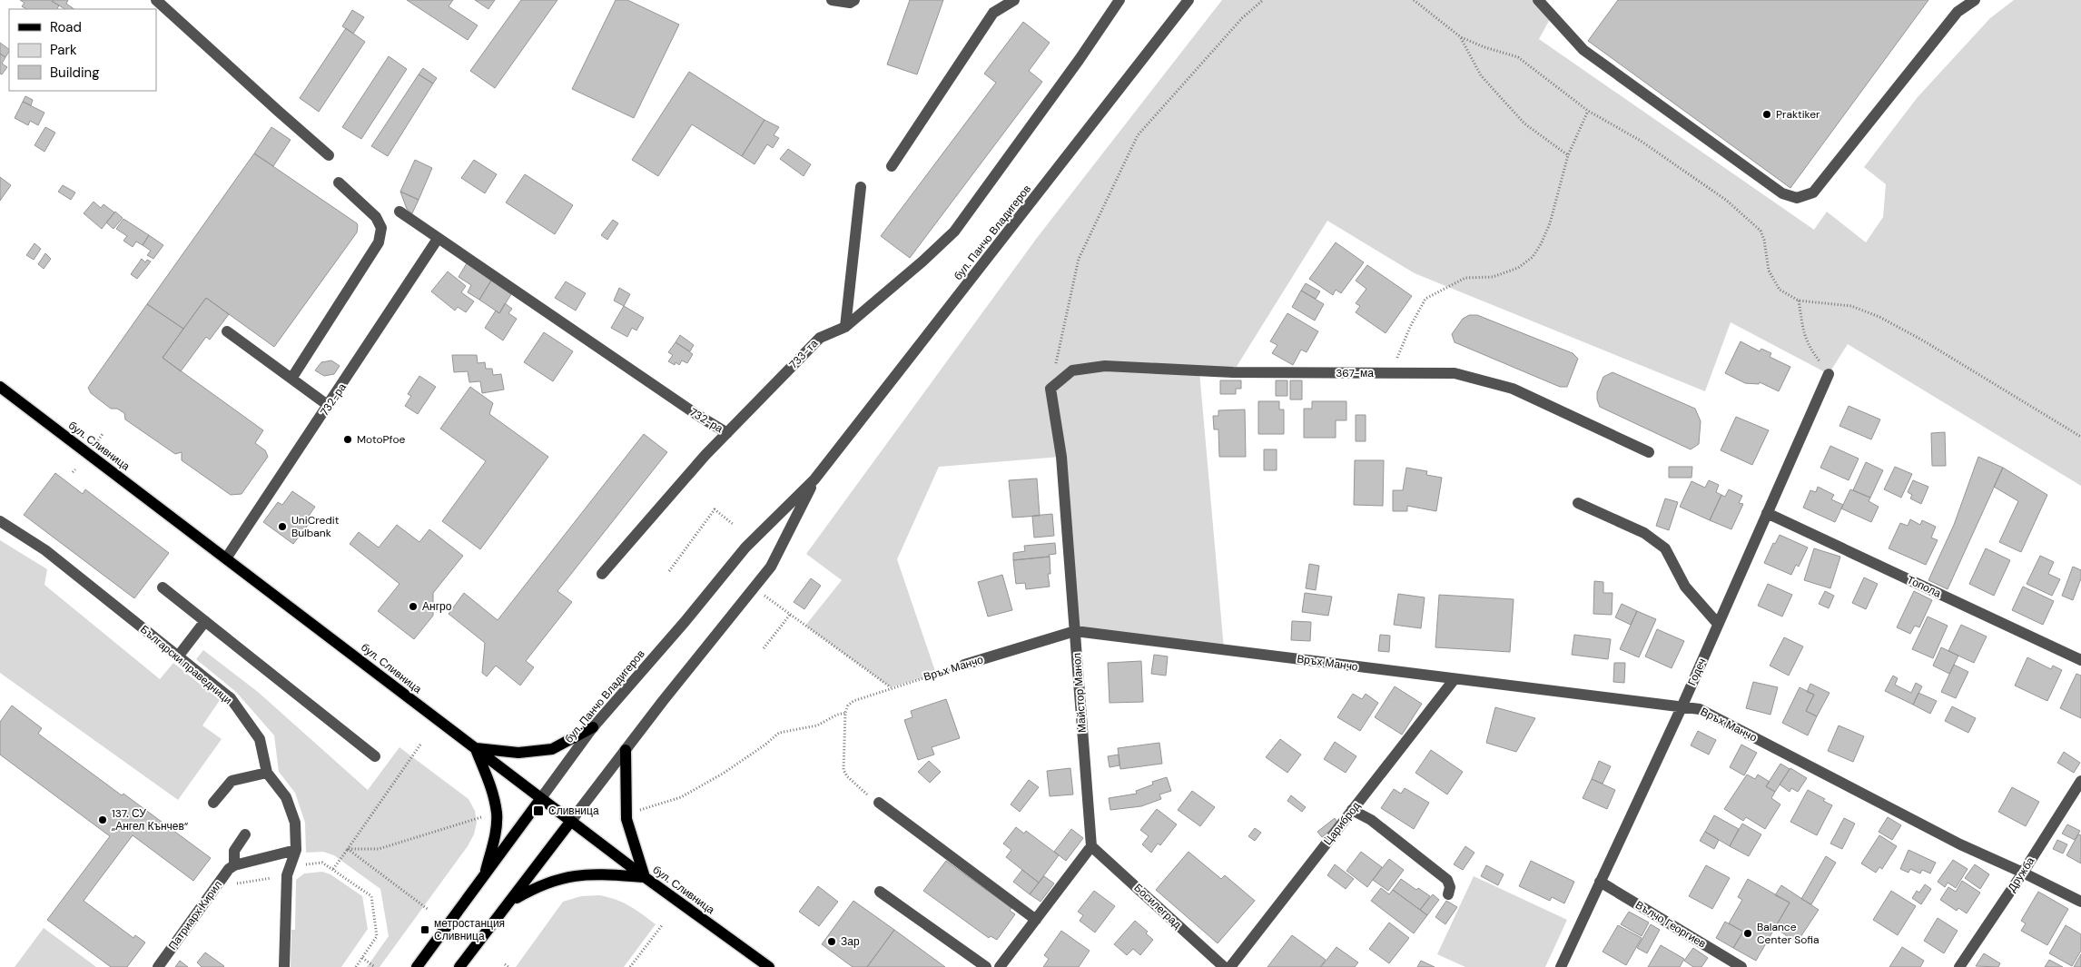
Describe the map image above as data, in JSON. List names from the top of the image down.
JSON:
{
  "streets": {
    "main road": ["бул. Панчо Владигеров", "бул. Сливница"],
    "street": [
      "733-та",
      "367-ма",
      "732-ра",
      "Топола",
      "Връх Манчо",
      "Български праведници",
      "Годеч",
      "Майстор Манол",
      "Цариброд",
      "Дружба",
      "Босилеград",
      "Патриарх Кирил",
      "Вълчо Георгиев"
    ]
  },
  "crossings": [
    ["бул. Панчо Владигеров", "бул. Сливница"],
    ["733-та", "732-ра"],
    ["367-ма", "Майстор Манол"],
    ["732-ра", "бул. Сливница"],
    ["Топола", "Годеч"],
    ["Връх Манчо", "Годеч"],
    ["Връх Манчо", "Майстор Манол"],
    ["Връх Манчо", "Цариброд"],
    ["Връх Манчо", "Дружба"],
    ["Годеч", "Вълчо Георгиев"],
    ["Майстор Манол", "Босилеград"]
  ],
  "places": {
    "other": [
      "Praktiker",
      "MotoPfoe",
      "UniCredit Bulbank",
      "Ангро",
      "137. СУ „Ангел Кънчев“",
      "Balance Center Sofia",
      "Зар"
    ],
    "transit": ["Сливница", "метростанция Сливница"]
  },
  "legend": ["Road", "Park", "Building"]
}
